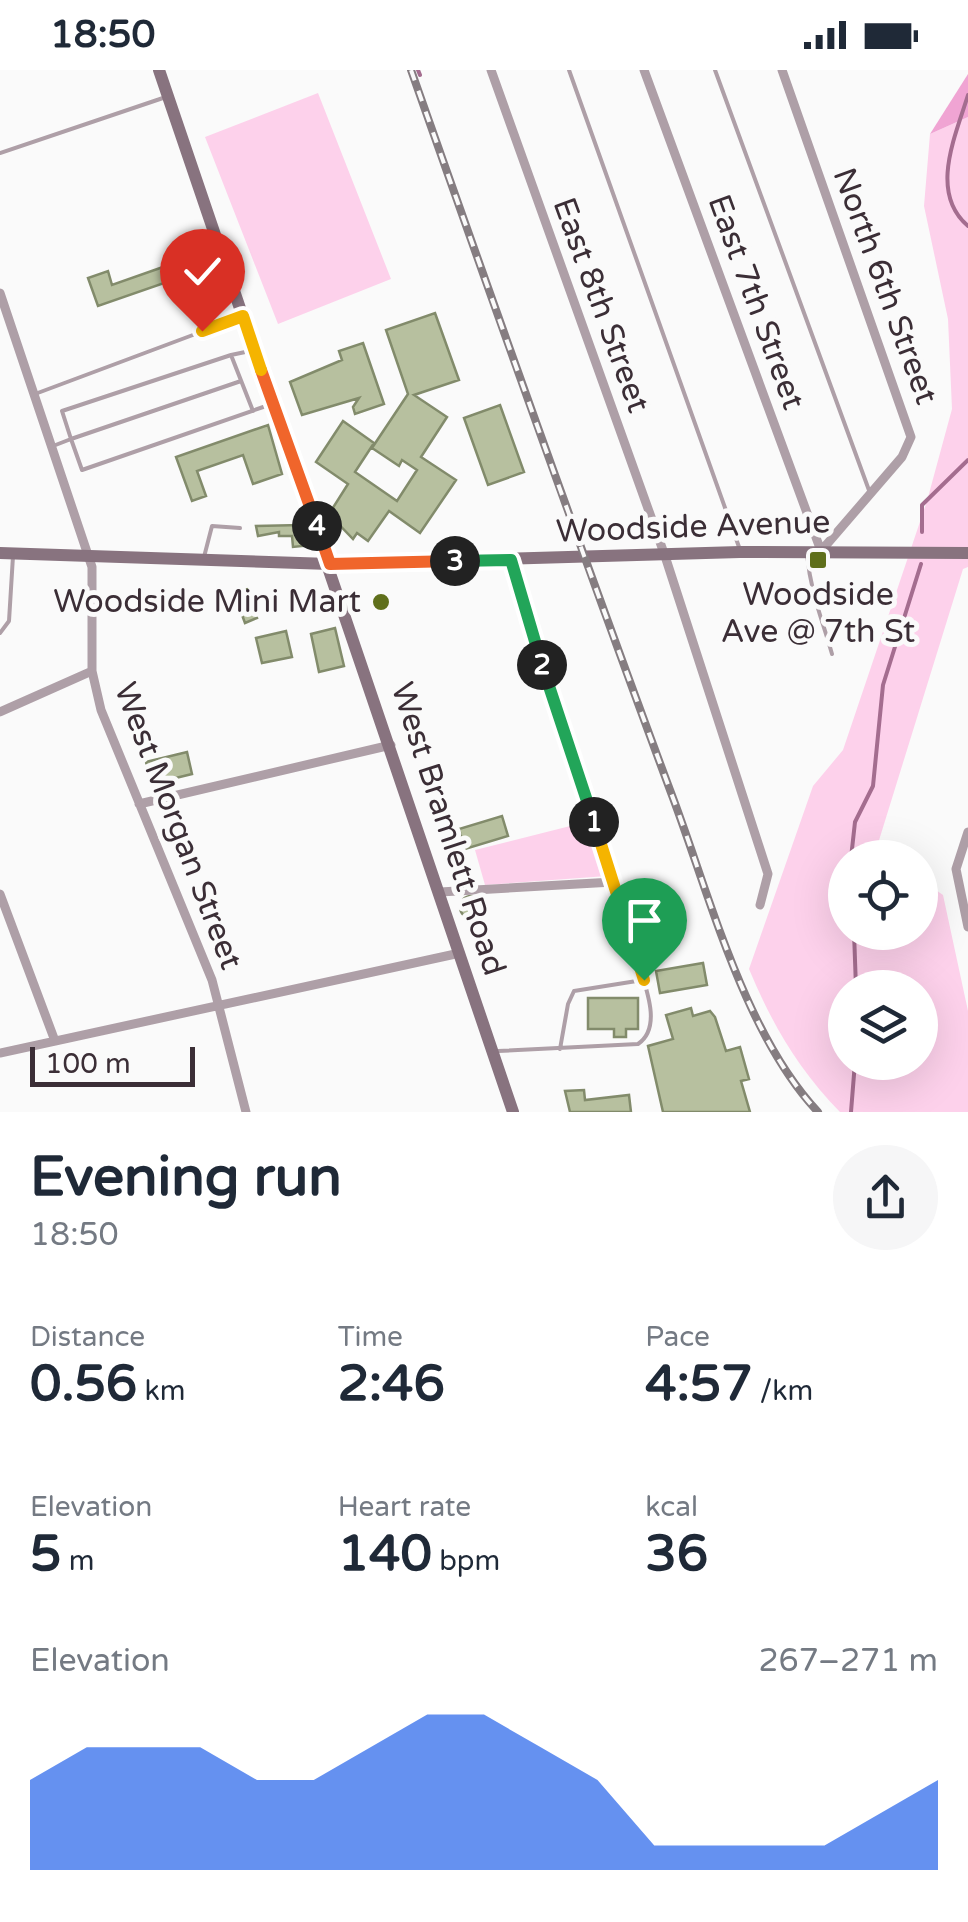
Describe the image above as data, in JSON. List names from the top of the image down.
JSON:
{
  "streets": {
    "street": [
      "North 6th Street",
      "East 7th Street",
      "East 8th Street",
      "Woodside Avenue",
      "West Morgan Street",
      "West Bramlett Road"
    ]
  },
  "crossings": [
    ["North 6th Street", "East 7th Street"],
    ["North 6th Street", "Woodside Avenue"],
    ["East 7th Street", "Woodside Avenue"],
    ["East 8th Street", "Woodside Avenue"],
    ["Woodside Avenue", "West Morgan Street"],
    ["Woodside Avenue", "West Bramlett Road"]
  ],
  "places": {
    "transit": ["Woodside Ave @ 7th St"],
    "other": ["Woodside Mini Mart"]
  },
  "scale_bar": "100 m",
  "page": {
    "status": "18:50",
    "pins": [
      "4",
      "3",
      "2",
      "1"
    ],
    "scale": "100 m",
    "heading": ["Evening run", "18:50"],
    "stats": [
      ["Distance", "0.56 km"],
      ["Time", "2:46"],
      ["Pace", "4:57 /km"],
      ["Elevation", "5 m"],
      ["Heart rate", "140 bpm"],
      ["kcal", "36"]
    ],
    "chart": ["Elevation", "267–271 m"]
  }
}
